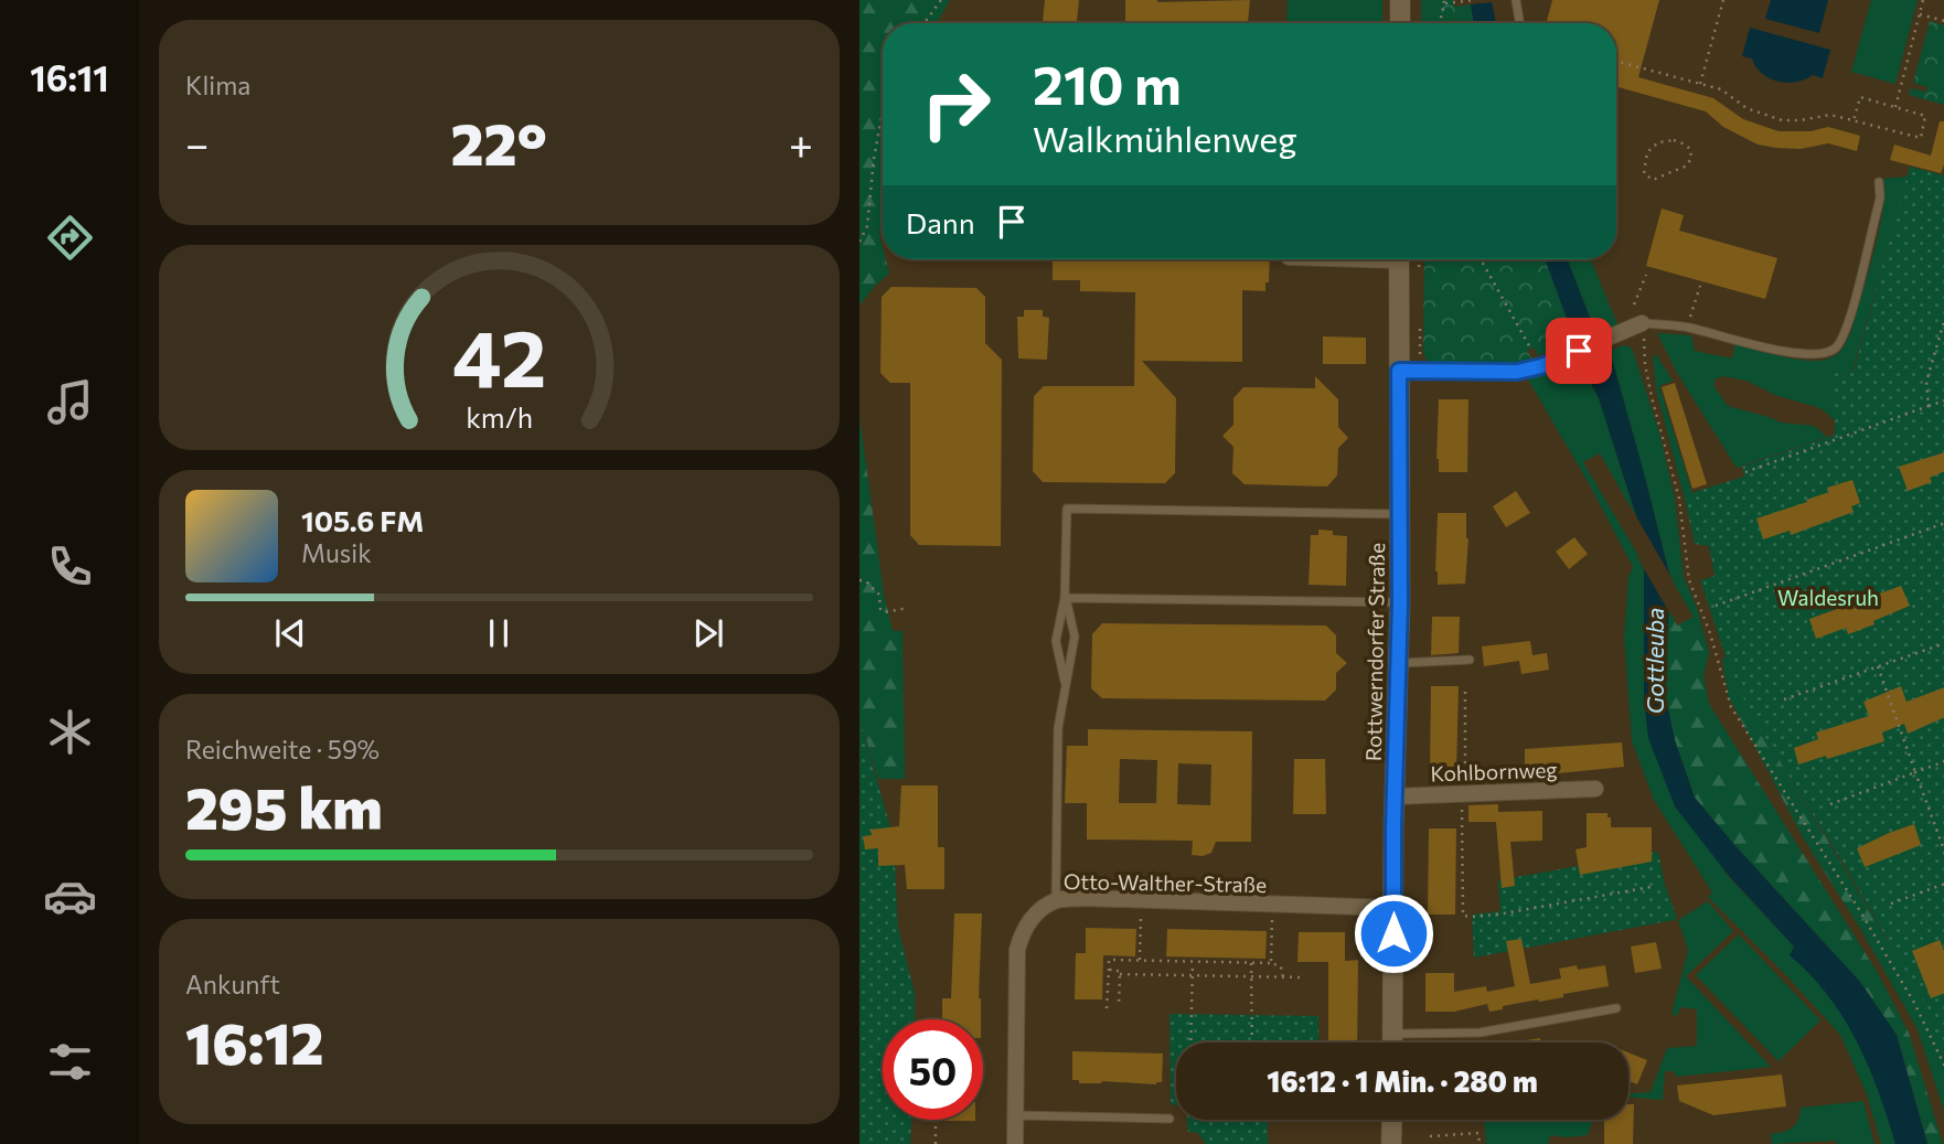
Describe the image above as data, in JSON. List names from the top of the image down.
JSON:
{
  "streets": {
    "main road": ["Rottwerndorfer Straße"],
    "street": ["Kohlbornweg", "Otto-Walther-Straße"]
  },
  "crossings": [
    ["Rottwerndorfer Straße", "Kohlbornweg"],
    ["Rottwerndorfer Straße", "Otto-Walther-Straße"]
  ],
  "water": ["Gottleuba"],
  "parks": ["Waldesruh"],
  "page": {
    "tabs": "16:11",
    "tile": [
      "Klima",
      ["Reichweite · 59%", "295 km"],
      ["Ankunft", "16:12"]
    ],
    "turn": ["210 m", "Walkmühlenweg"],
    "heat": ["−", "22°", "+"],
    "then": "Dann",
    "song": ["105.6 FM", "Musik"],
    "limit": "50",
    "trip": "16:12 · 1 Min. · 280 m",
    "gauge": ["42", "km/h"]
  }
}
